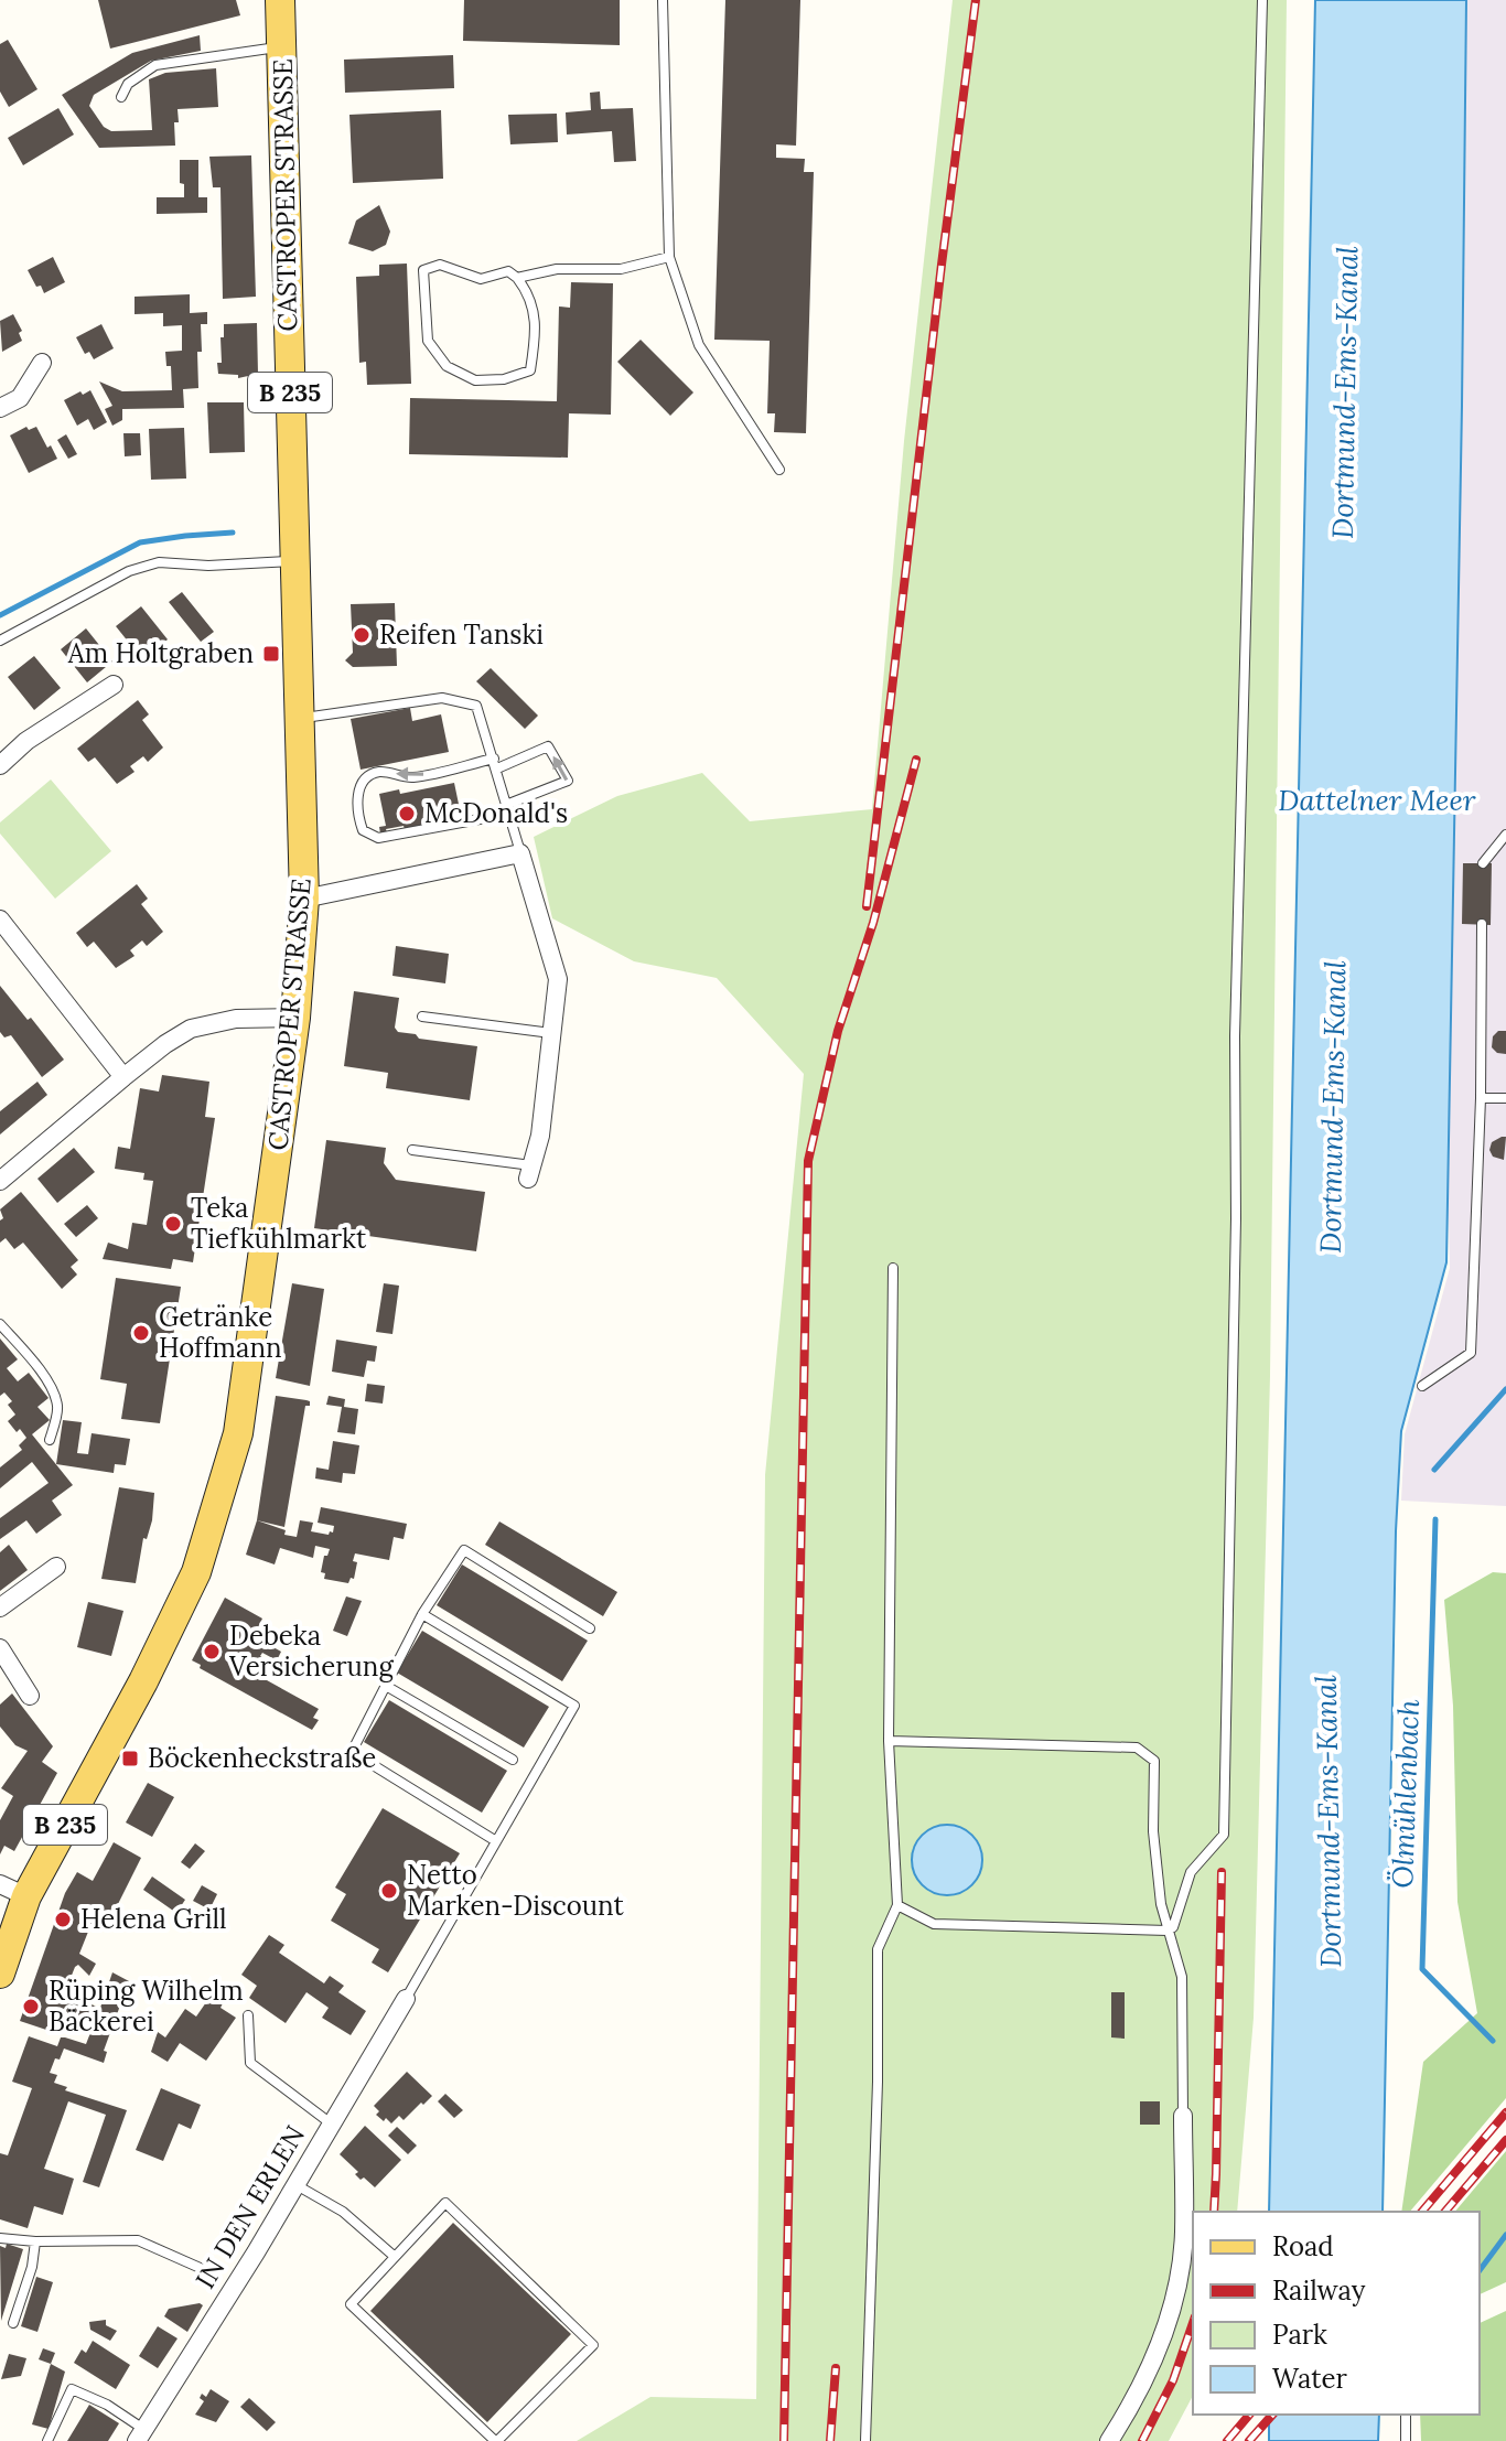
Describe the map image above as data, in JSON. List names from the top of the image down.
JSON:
{
  "streets": {
    "main road": ["CASTROPER STRASSE", "B 235"],
    "street": ["IN DEN ERLEN"]
  },
  "water": ["Dortmund-Ems-Kanal", "Dattelner Meer", "Ölmühlenbach"],
  "places": {
    "other": [
      "Reifen Tanski",
      "McDonald's",
      "Teka Tiefkühlmarkt",
      "Getränke Hoffmann",
      "Debeka Versicherung",
      "Netto Marken-Discount",
      "Helena Grill",
      "Rüping Wilhelm Bäckerei"
    ],
    "transit": ["Am Holtgraben", "Böckenheckstraße"]
  },
  "legend": [
    "Road",
    "Railway",
    "Park",
    "Water"
  ]
}
